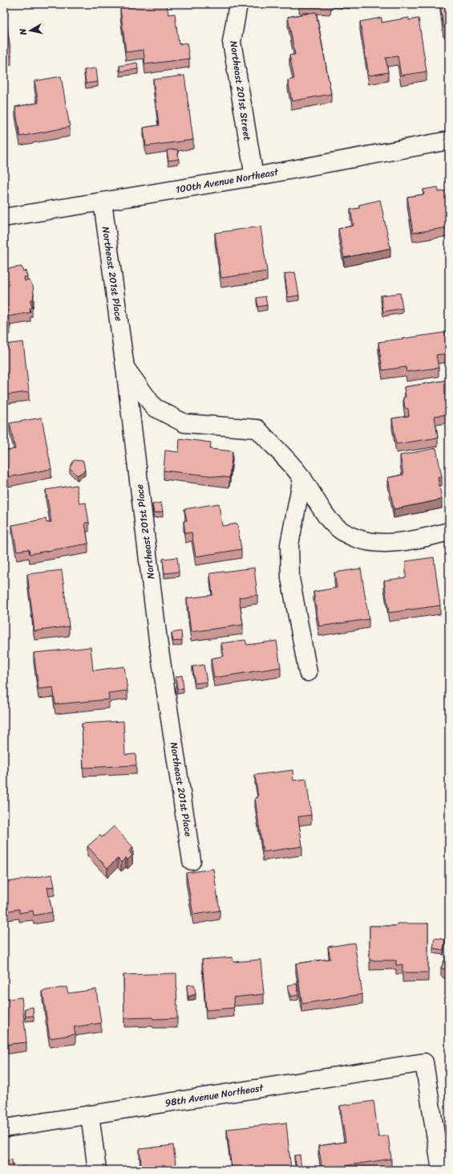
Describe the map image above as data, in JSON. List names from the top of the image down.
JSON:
{
  "streets": {
    "street": [
      "Northeast 201st Street",
      "100th Avenue Northeast",
      "Northeast 201st Place",
      "98th Avenue Northeast"
    ]
  },
  "crossings": [
    ["Northeast 201st Street", "100th Avenue Northeast"],
    ["100th Avenue Northeast", "Northeast 201st Place"]
  ],
  "north": "left"
}
